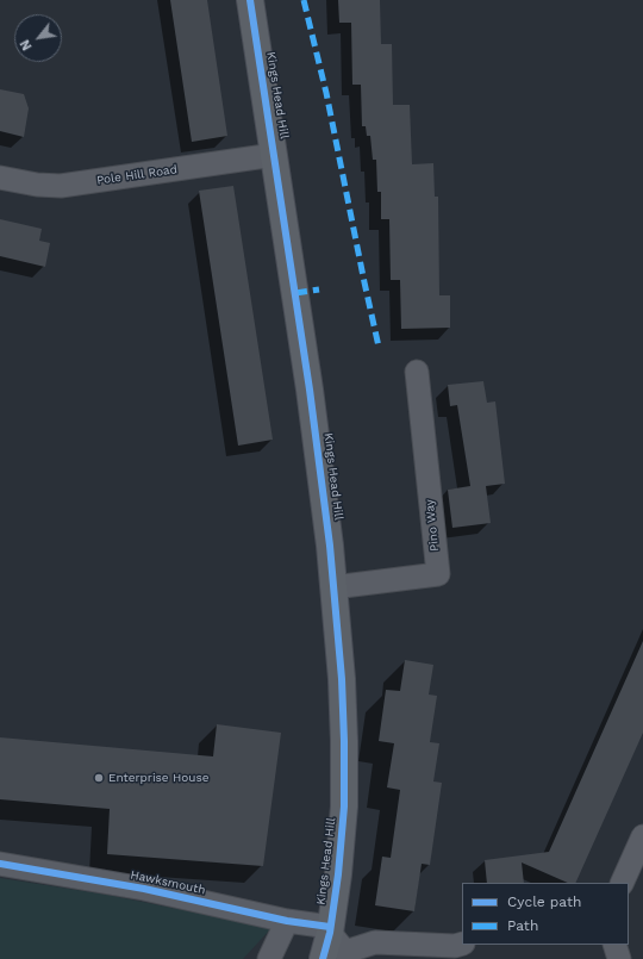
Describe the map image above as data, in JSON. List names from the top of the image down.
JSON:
{
  "streets": {
    "main road": ["Kings Head Hill"],
    "street": ["Pole Hill Road", "Pino Way", "Hawksmouth"]
  },
  "crossings": [
    ["Kings Head Hill", "Pole Hill Road"],
    ["Kings Head Hill", "Pino Way"],
    ["Kings Head Hill", "Hawksmouth"]
  ],
  "places": ["Enterprise House"],
  "legend": ["Cycle path", "Path"],
  "north": "bottom left"
}
